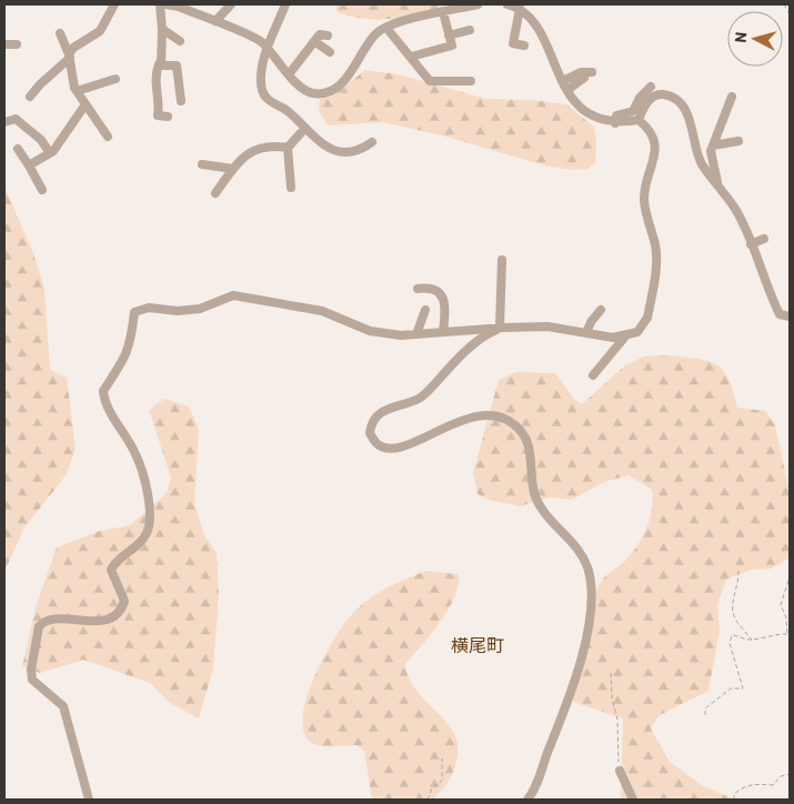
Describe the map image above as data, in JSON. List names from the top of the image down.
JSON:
{
  "districts": ["横尾町"],
  "north": "left"
}
